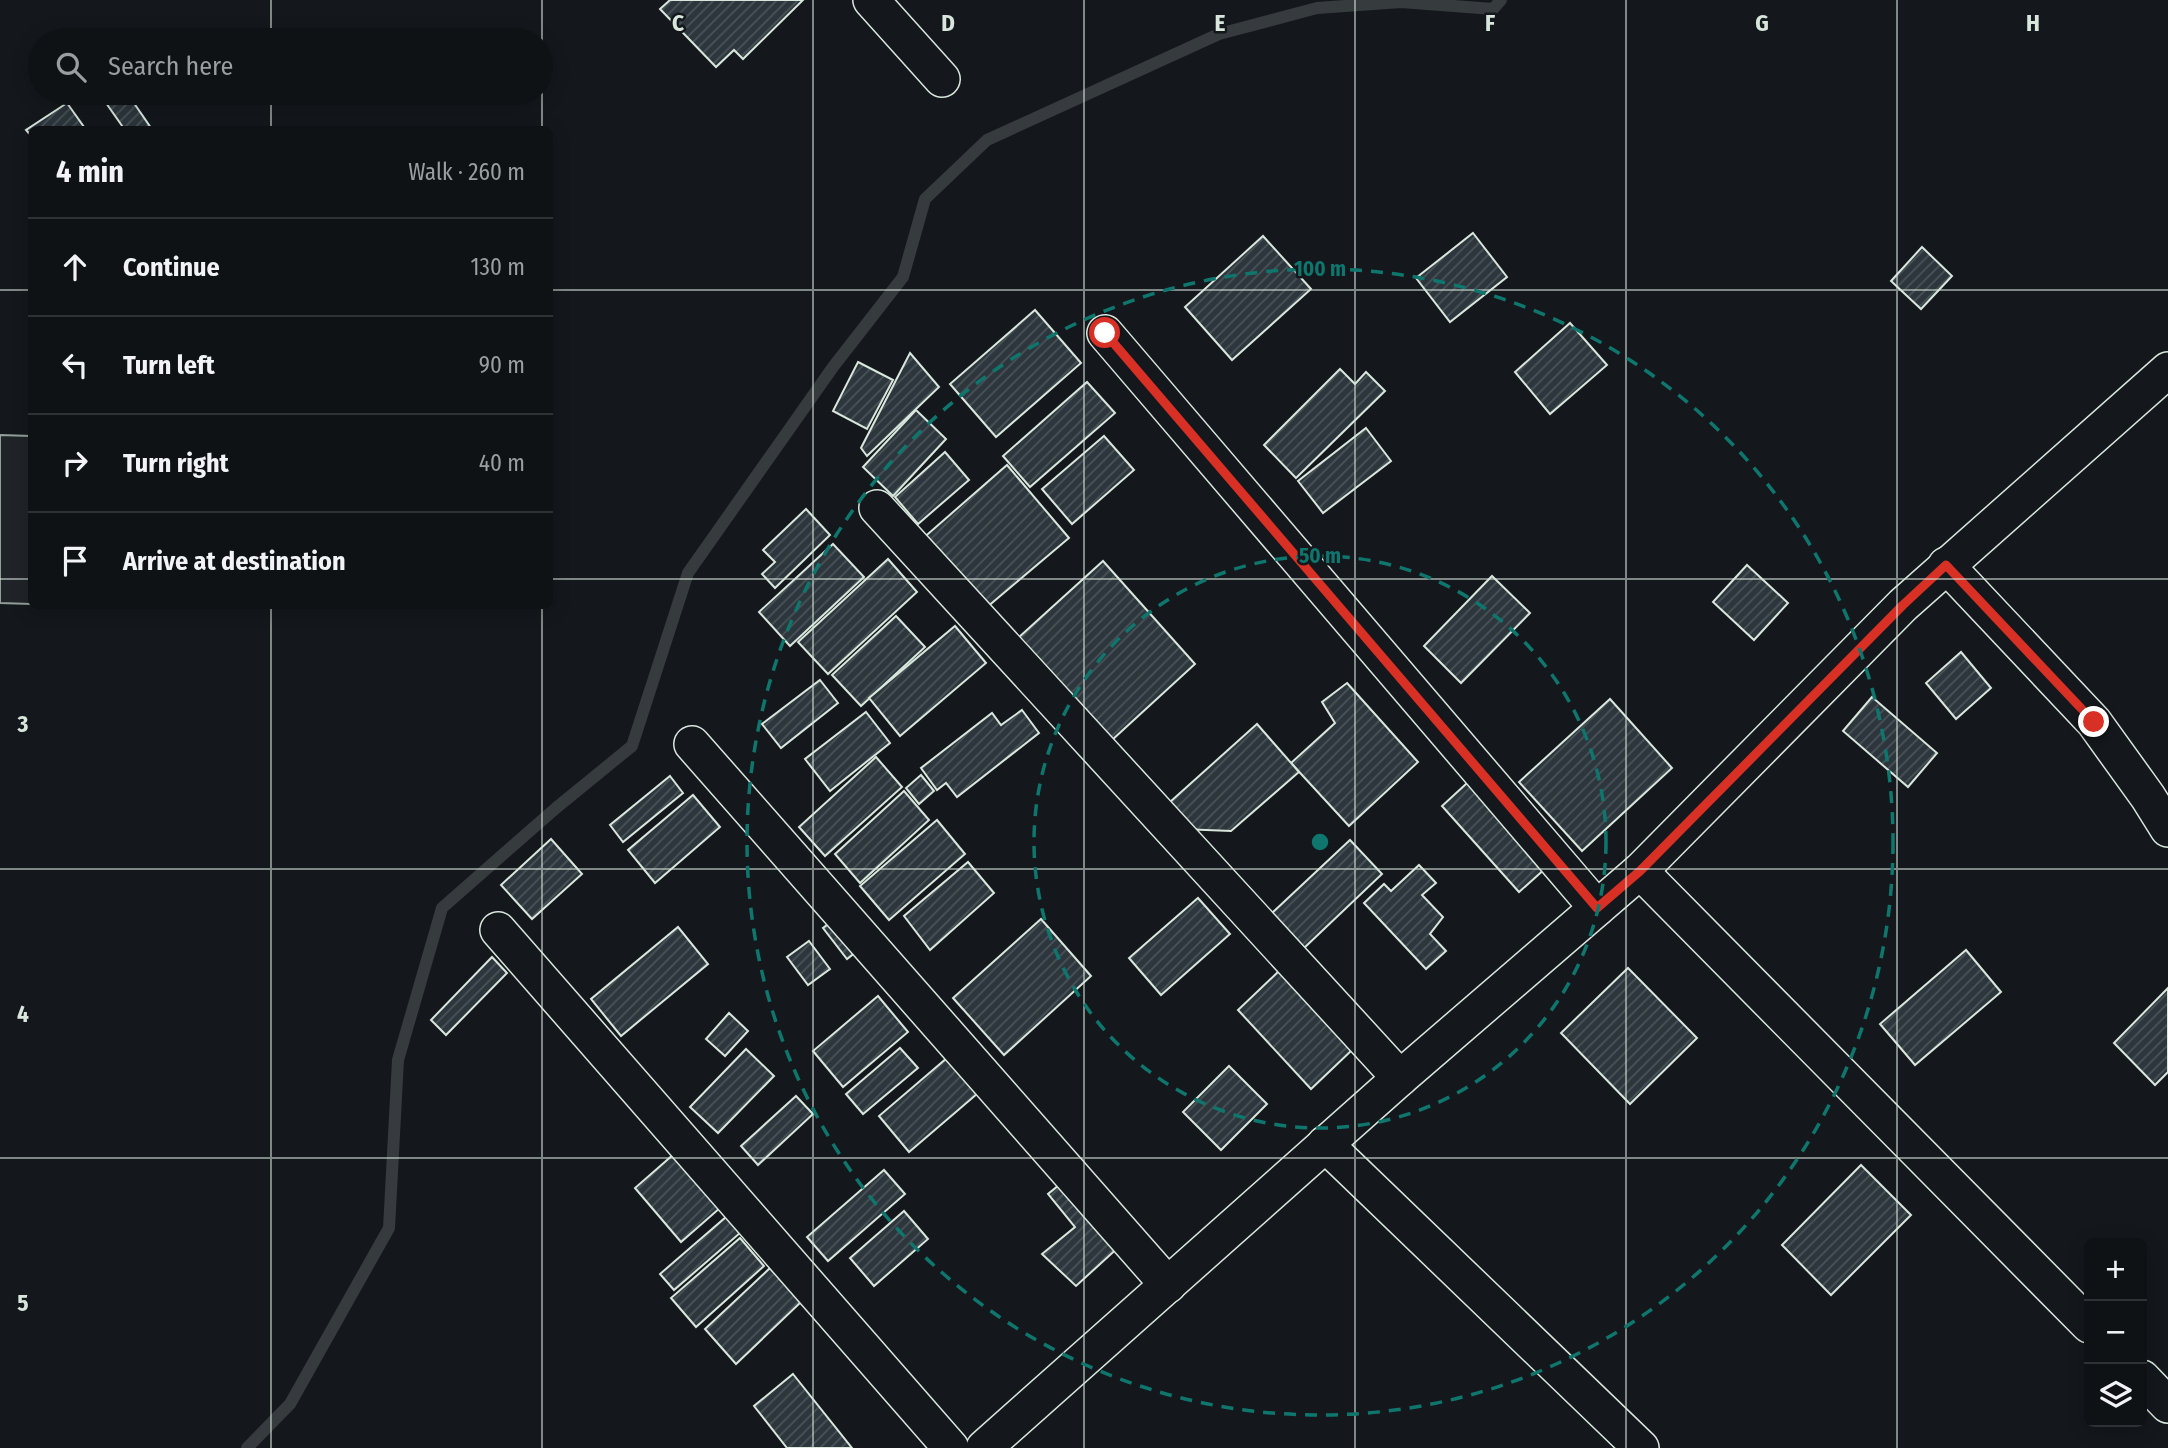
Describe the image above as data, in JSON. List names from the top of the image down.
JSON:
{
  "page": {
    "search": "Search here",
    "heading": ["4 min", "Walk · 260 m"],
    "list": [
      ["Continue", "130 m"],
      ["Turn left", "90 m"],
      ["Turn right", "40 m"],
      "Arrive at destination"
    ],
    "map_buttons": ["+", "−"]
  },
  "grid": {
    "columns": [
      "C",
      "D",
      "E",
      "F",
      "G",
      "H"
    ],
    "rows": ["3", "4", "5"]
  },
  "rings": ["100 m", "50 m"]
}
